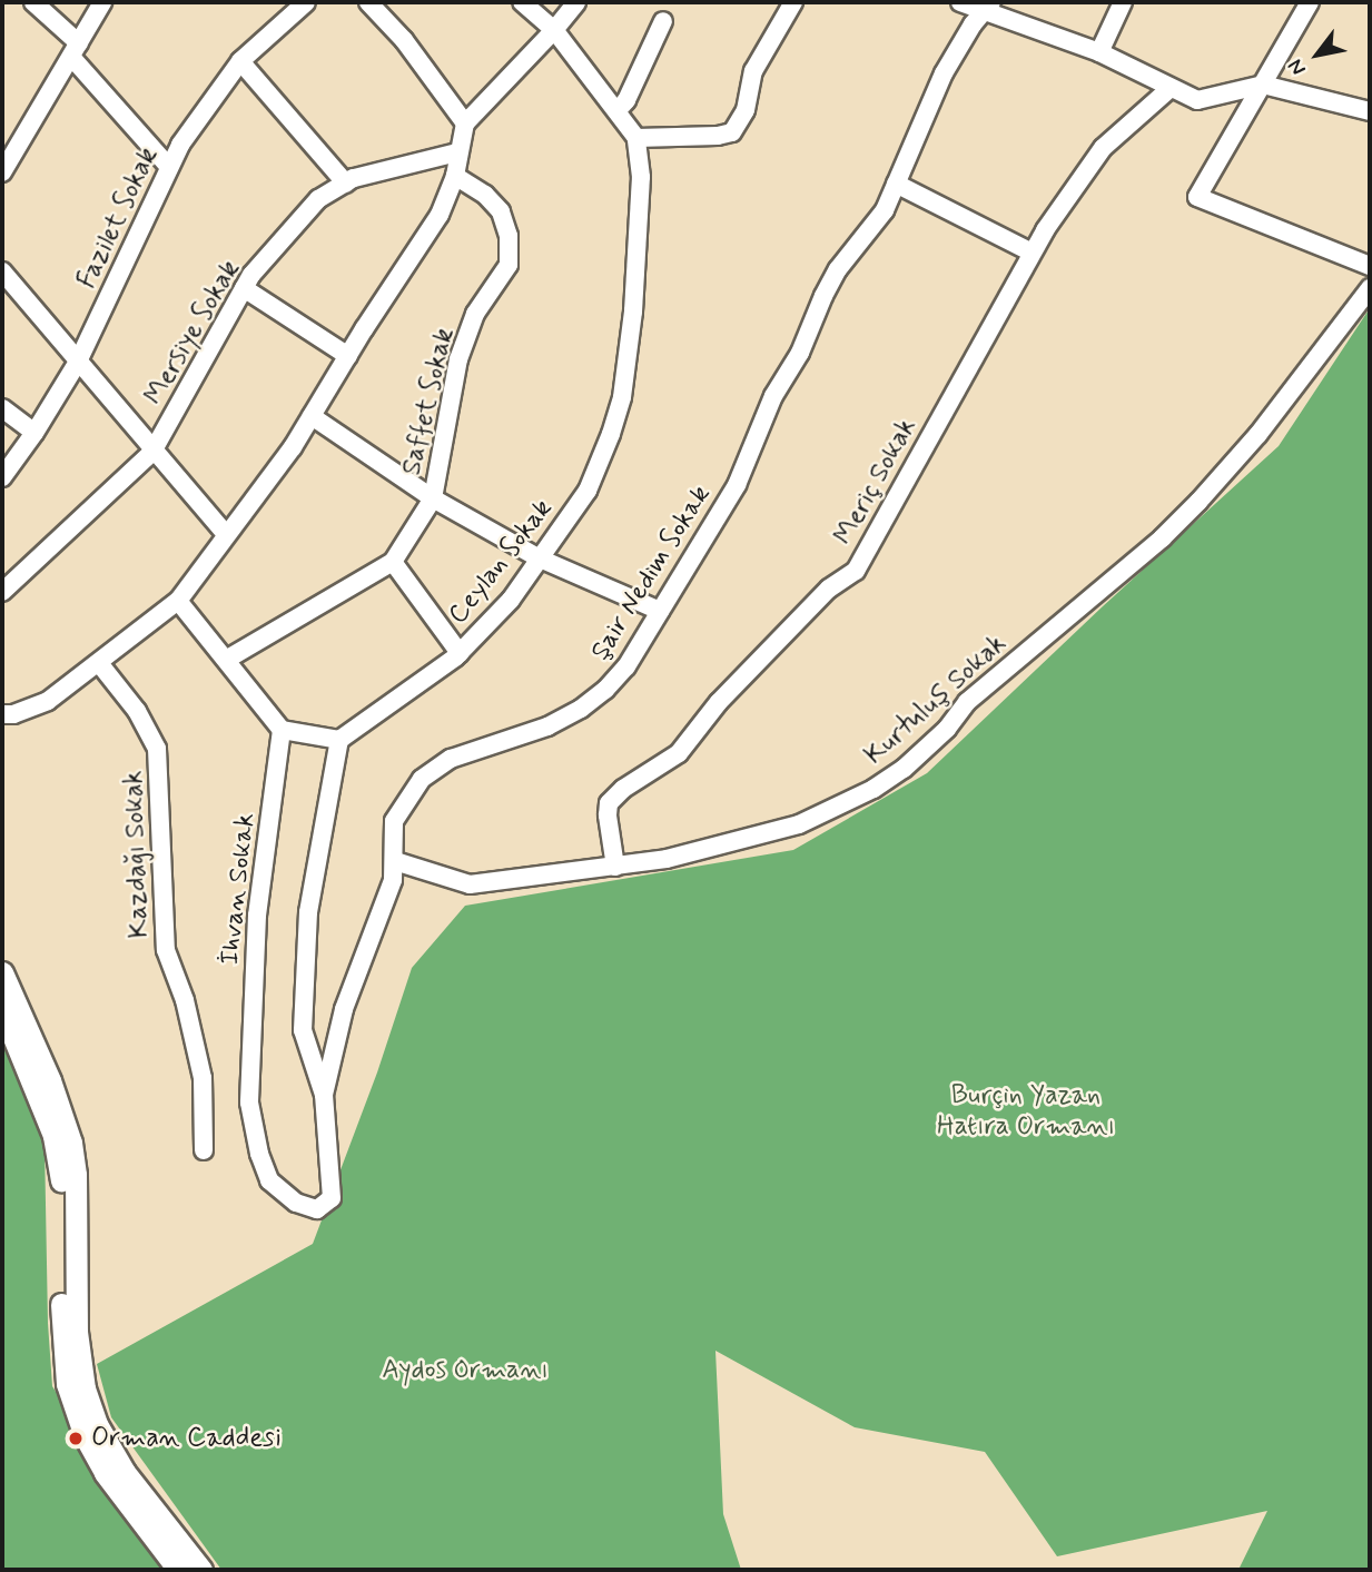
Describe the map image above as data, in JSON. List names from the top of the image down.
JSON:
{
  "streets": {
    "street": [
      "Fazilet Sokak",
      "Mersiye Sokak",
      "Saffet Sokak",
      "Meriç Sokak",
      "Ceylan Sokak",
      "Şair Nedim Sokak",
      "Kurtuluş Sokak",
      "Kazdağı Sokak",
      "İhvan Sokak"
    ]
  },
  "crossings": [
    ["Meriç Sokak", "Kurtuluş Sokak"],
    ["Şair Nedim Sokak", "Kurtuluş Sokak"],
    ["Şair Nedim Sokak", "İhvan Sokak"]
  ],
  "parks": ["Burçin Yazan Hatıra Ormanı", "Aydos Ormanı"],
  "places": ["Orman Caddesi"],
  "north": "bottom left"
}
